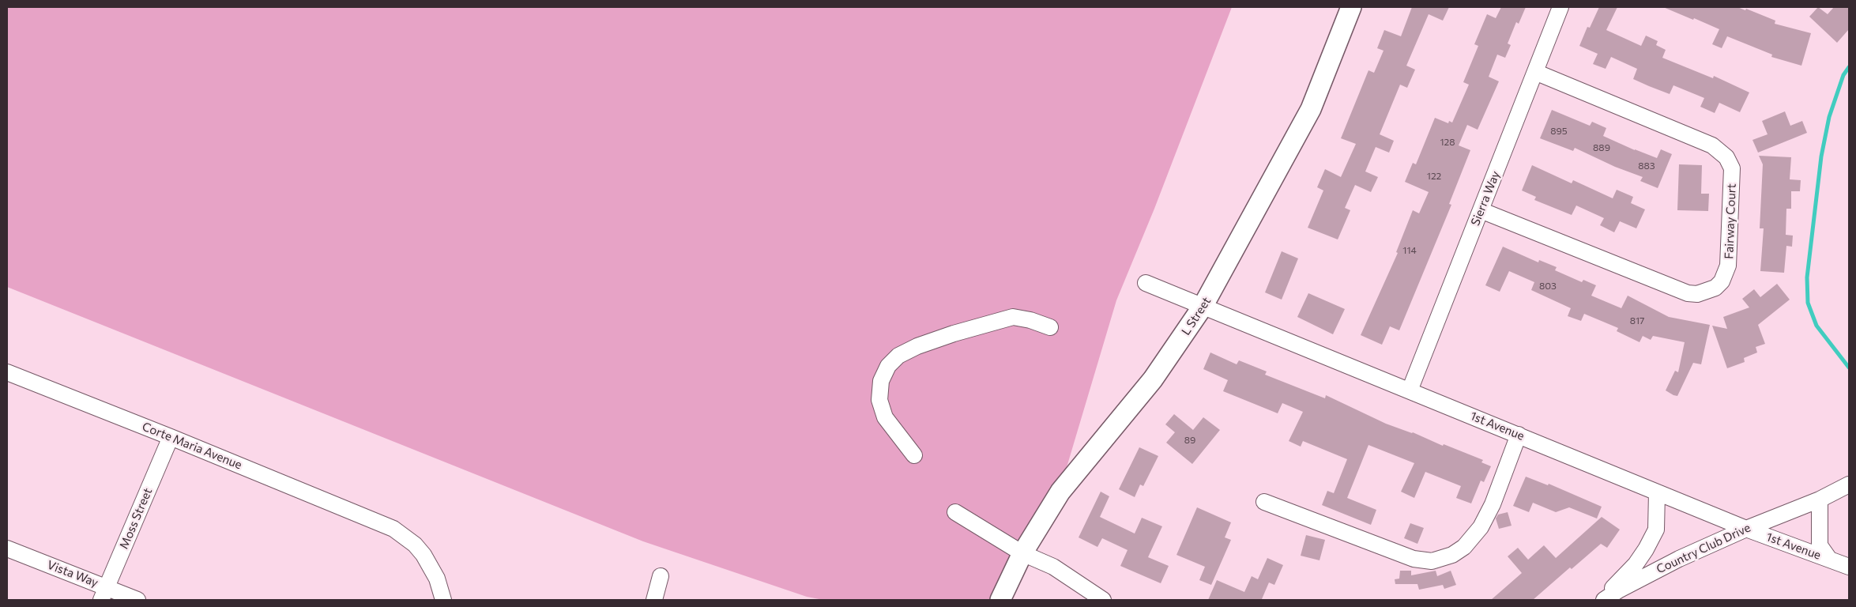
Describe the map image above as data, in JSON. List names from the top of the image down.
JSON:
{
  "streets": {
    "main road": ["L Street"],
    "street": [
      "Sierra Way",
      "Fairway Court",
      "1st Avenue",
      "Corte Maria Avenue",
      "Moss Street",
      "Country Club Drive",
      "Vista Way"
    ]
  },
  "crossings": [
    ["Sierra Way", "Fairway Court"],
    ["Sierra Way", "1st Avenue"],
    ["L Street", "1st Avenue"],
    ["1st Avenue", "Country Club Drive"],
    ["Corte Maria Avenue", "Moss Street"],
    ["Moss Street", "Vista Way"]
  ],
  "house_numbers": [
    "895",
    "128",
    "889",
    "883",
    "122",
    "114",
    "803",
    "817",
    "89"
  ]
}
